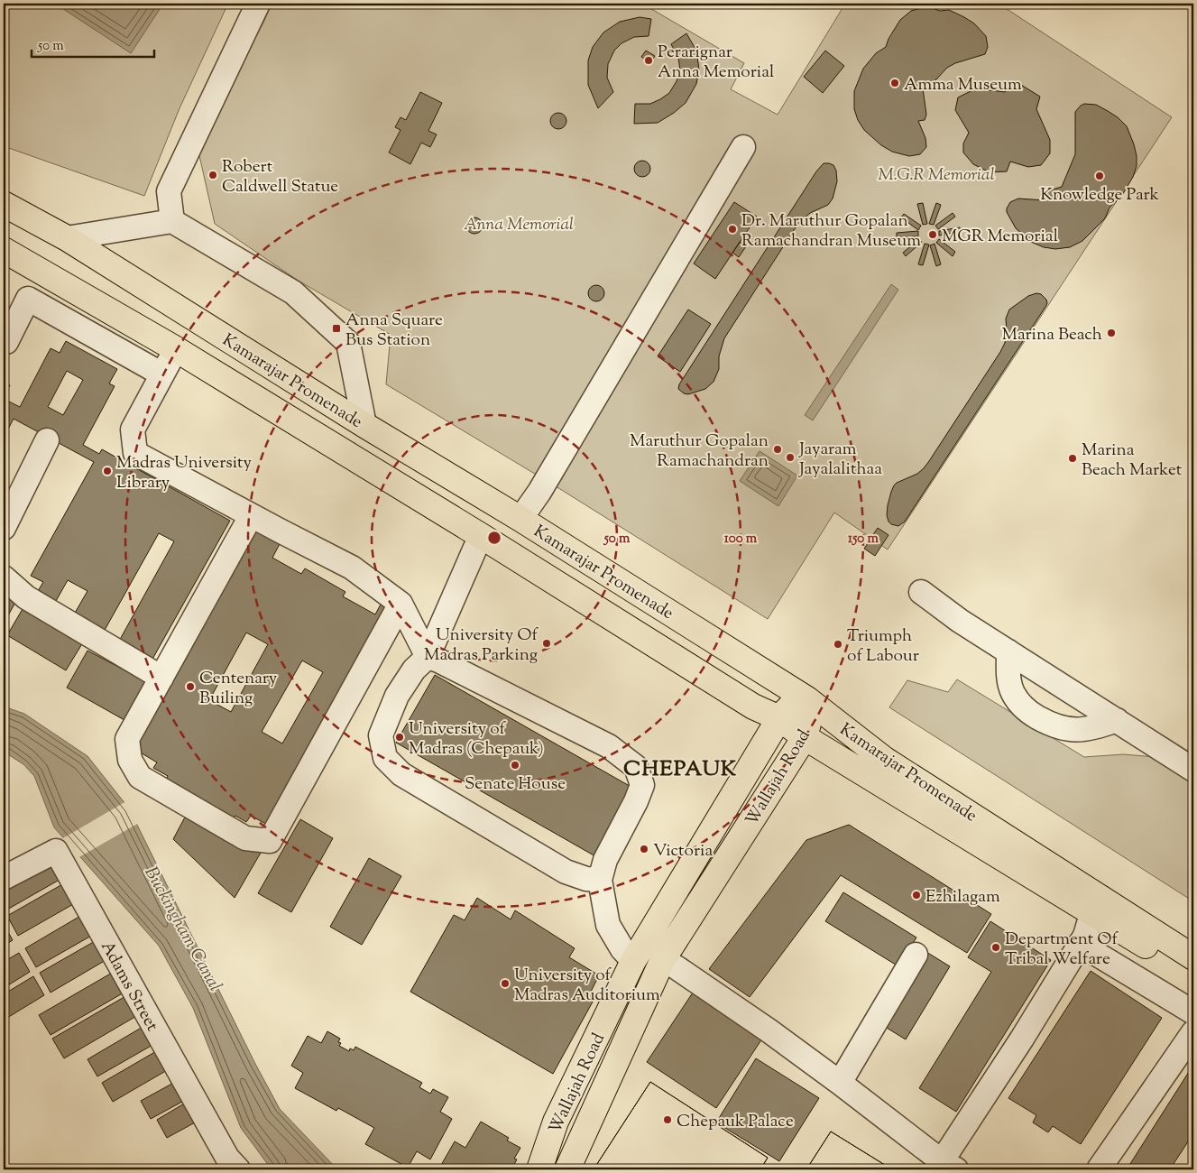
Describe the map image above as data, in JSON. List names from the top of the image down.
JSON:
{
  "streets": {
    "main road": ["Kamarajar Promenade", "Wallajah Road"],
    "street": ["Adams Street"]
  },
  "crossings": [
    ["Kamarajar Promenade", "Wallajah Road"]
  ],
  "districts": ["CHEPAUK"],
  "water": ["Buckingham Canal"],
  "parks": ["M.G.R Memorial", "Anna Memorial"],
  "places": {
    "other": [
      "Perarignar Anna Memorial",
      "Amma Museum",
      "Robert Caldwell Statue",
      "Knowledge Park",
      "Dr. Maruthur Gopalan Ramachandran Museum",
      "MGR Memorial",
      "Marina Beach",
      "Maruthur Gopalan Ramachandran",
      "Jayaram Jayalalithaa",
      "Marina Beach Market",
      "Madras University Library",
      "University Of Madras Parking",
      "Triumph of Labour",
      "Centenary Builing",
      "University of Madras (Chepauk)",
      "Senate House",
      "Victoria",
      "Ezhilagam",
      "Department Of Tribal Welfare",
      "University of Madras Auditorium",
      "Chepauk Palace"
    ],
    "transit": ["Anna Square Bus Station"]
  },
  "scale_bar": "50 m",
  "rings": ["50 m", "100 m", "150 m"]
}
